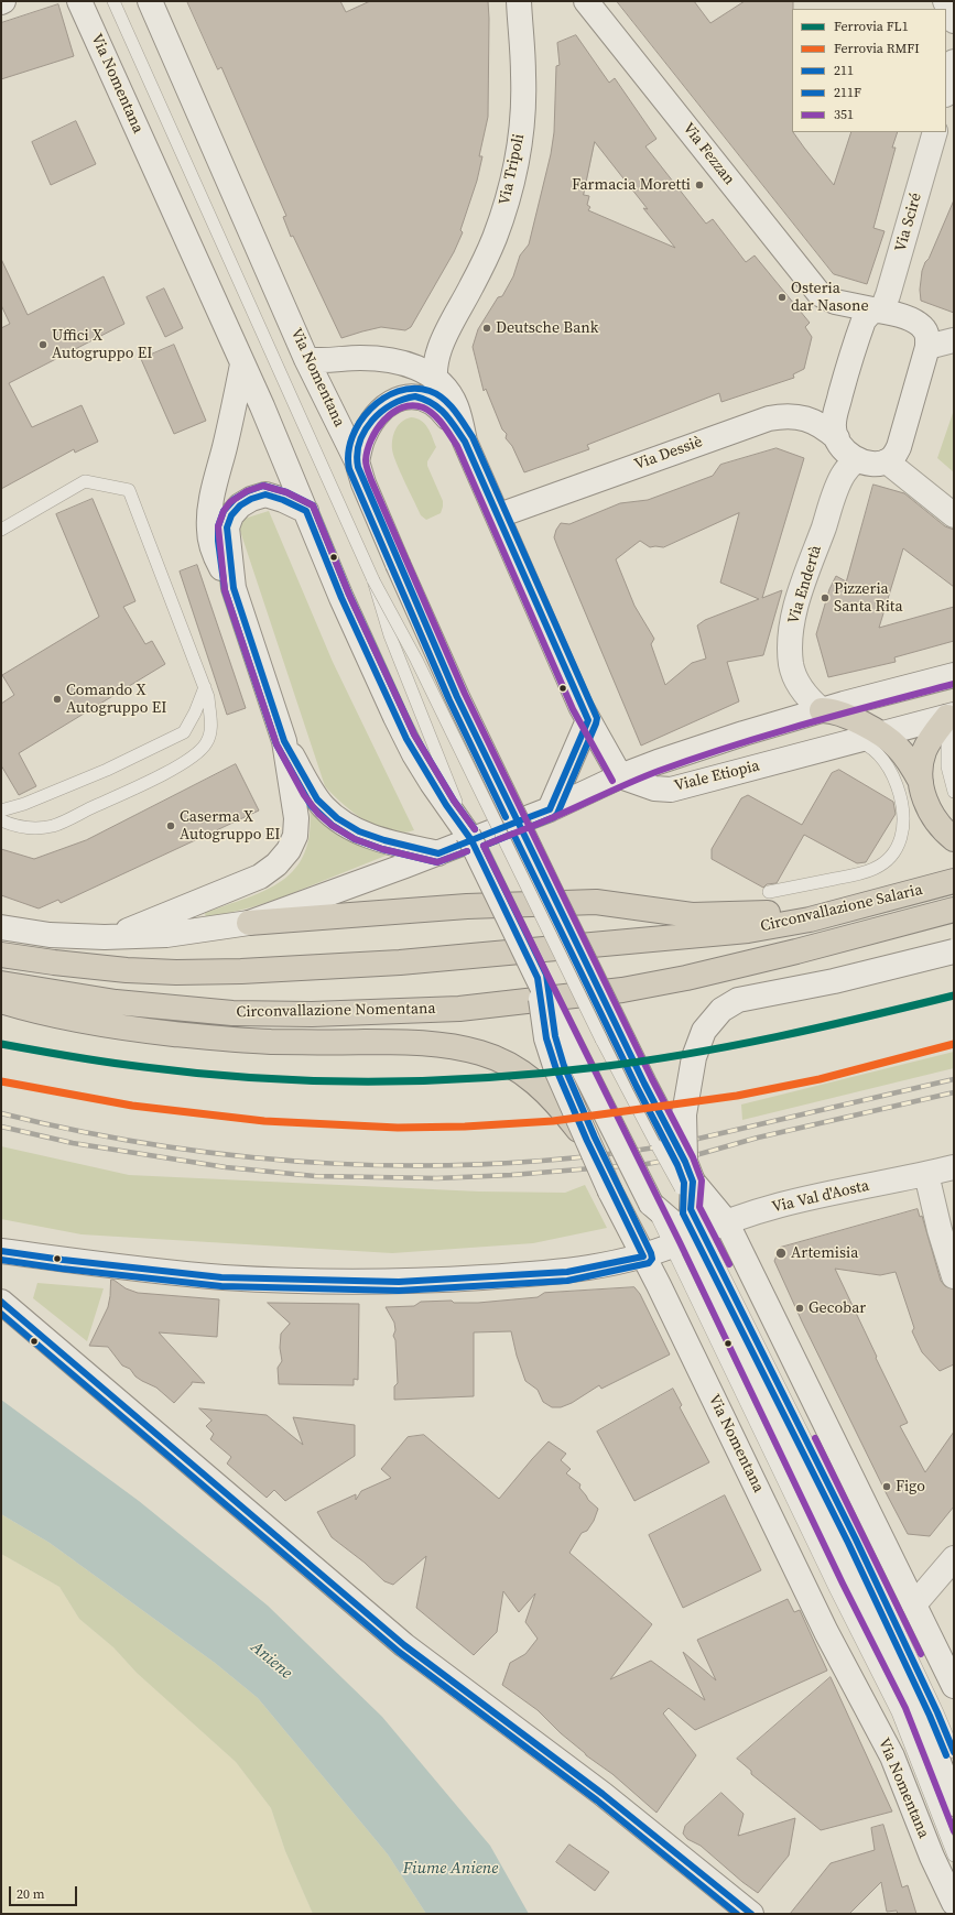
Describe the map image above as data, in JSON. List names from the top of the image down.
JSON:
{
  "streets": {
    "highway": ["Circonvallazione Salaria", "Circonvallazione Nomentana"],
    "main road": [
      "Via Nomentana",
      "Via Fezzan",
      "Via Tripoli",
      "Via Sciré",
      "Via Dessiè",
      "Via Endertà",
      "Viale Etiopia",
      "Via Val d'Aosta"
    ]
  },
  "crossings": [
    ["Via Nomentana", "Via Val d'Aosta"],
    ["Via Fezzan", "Via Sciré"],
    ["Via Sciré", "Via Dessiè"],
    ["Via Dessiè", "Via Endertà"],
    ["Via Endertà", "Viale Etiopia"],
    ["Circonvallazione Salaria", "Circonvallazione Nomentana"]
  ],
  "water": ["Aniene", "Fiume Aniene"],
  "places": [
    "Farmacia Moretti",
    "Osteria dar Nasone",
    "Deutsche Bank",
    "Uffici X Autogruppo EI",
    "Pizzeria Santa Rita",
    "Comando X Autogruppo EI",
    "Caserma X Autogruppo EI",
    "Artemisia",
    "Gecobar",
    "Figo"
  ],
  "lines": [
    "transit line 211F",
    "transit line 211",
    "transit line 351",
    "rail line FL1",
    "rail line RMFI"
  ],
  "legend": [
    "Ferrovia FL1",
    "Ferrovia RMFI",
    "211",
    "211F",
    "351"
  ],
  "scale_bar": "20 m"
}
